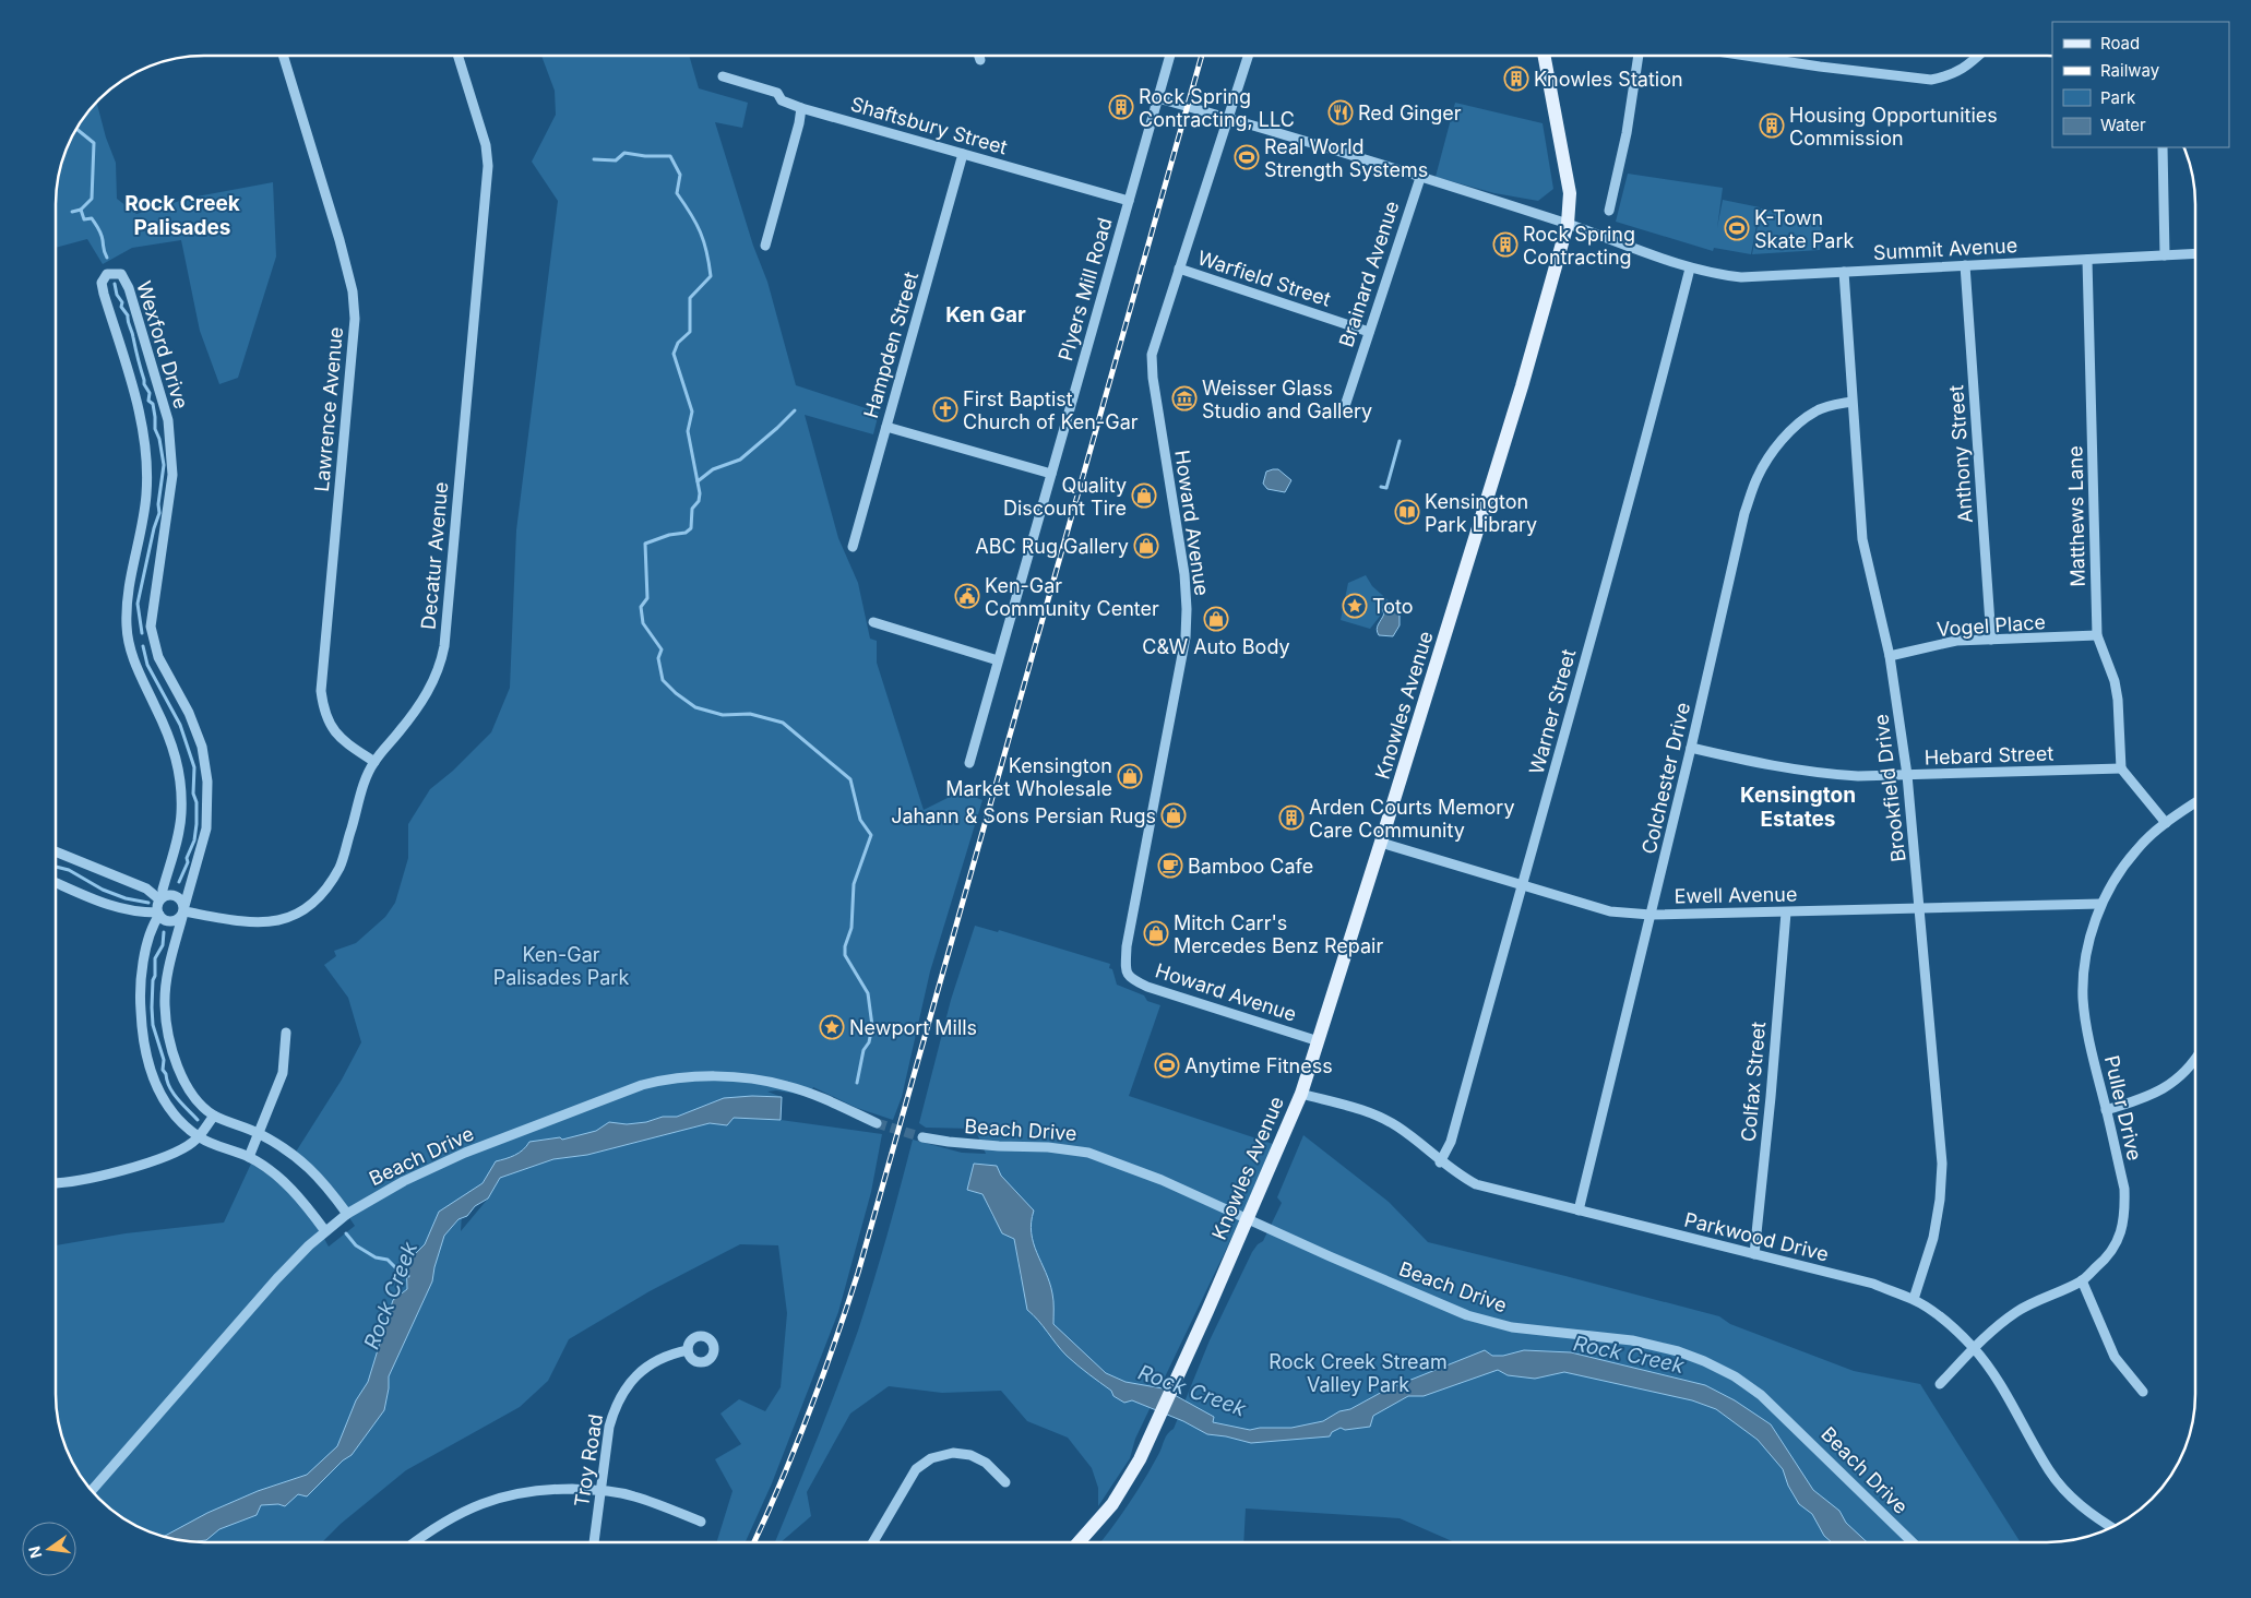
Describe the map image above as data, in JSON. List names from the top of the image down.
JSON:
{
  "streets": {
    "main road": ["Knowles Avenue"],
    "street": [
      "Shaftsbury Street",
      "Summit Avenue",
      "Brainard Avenue",
      "Warfield Street",
      "Plyers Mill Road",
      "Wexford Drive",
      "Hampden Street",
      "Lawrence Avenue",
      "Anthony Street",
      "Matthews Lane",
      "Howard Avenue",
      "Decatur Avenue",
      "Vogel Place",
      "Warner Street",
      "Hebard Street",
      "Colchester Drive",
      "Brookfield Drive",
      "Ewell Avenue",
      "Colfax Street",
      "Puller Drive",
      "Beach Drive",
      "Parkwood Drive",
      "Troy Road"
    ]
  },
  "crossings": [
    ["Shaftsbury Street", "Plyers Mill Road"],
    ["Shaftsbury Street", "Hampden Street"],
    ["Summit Avenue", "Brainard Avenue"],
    ["Summit Avenue", "Plyers Mill Road"],
    ["Summit Avenue", "Anthony Street"],
    ["Summit Avenue", "Matthews Lane"],
    ["Summit Avenue", "Howard Avenue"],
    ["Summit Avenue", "Knowles Avenue"],
    ["Summit Avenue", "Warner Street"],
    ["Summit Avenue", "Brookfield Drive"],
    ["Brainard Avenue", "Warfield Street"],
    ["Warfield Street", "Howard Avenue"],
    ["Wexford Drive", "Decatur Avenue"],
    ["Wexford Drive", "Beach Drive"],
    ["Lawrence Avenue", "Decatur Avenue"],
    ["Anthony Street", "Vogel Place"],
    ["Matthews Lane", "Vogel Place"],
    ["Matthews Lane", "Hebard Street"],
    ["Howard Avenue", "Knowles Avenue"],
    ["Vogel Place", "Brookfield Drive"],
    ["Knowles Avenue", "Ewell Avenue"],
    ["Knowles Avenue", "Beach Drive"],
    ["Knowles Avenue", "Parkwood Drive"],
    ["Warner Street", "Ewell Avenue"],
    ["Warner Street", "Parkwood Drive"],
    ["Hebard Street", "Colchester Drive"],
    ["Hebard Street", "Brookfield Drive"],
    ["Colchester Drive", "Brookfield Drive"],
    ["Colchester Drive", "Ewell Avenue"],
    ["Colchester Drive", "Parkwood Drive"],
    ["Brookfield Drive", "Ewell Avenue"],
    ["Brookfield Drive", "Parkwood Drive"],
    ["Ewell Avenue", "Colfax Street"],
    ["Ewell Avenue", "Puller Drive"],
    ["Colfax Street", "Parkwood Drive"],
    ["Puller Drive", "Parkwood Drive"]
  ],
  "districts": ["Rock Creek Palisades", "Ken Gar", "Kensington Estates"],
  "water": ["Rock Creek"],
  "parks": ["Ken-Gar Palisades Park", "Rock Creek Stream Valley Park"],
  "places": {
    "building": [
      "Knowles Station",
      "Rock Spring Contracting, LLC",
      "Housing Opportunities Commission",
      "Rock Spring Contracting",
      "Arden Courts Memory Care Community"
    ],
    "restaurant": ["Red Ginger"],
    "sports": ["Real World Strength Systems", "K-Town Skate Park", "Anytime Fitness"],
    "museum": ["Weisser Glass Studio and Gallery"],
    "church": ["First Baptist Church of Ken-Gar"],
    "shop": [
      "Quality Discount Tire",
      "ABC Rug Gallery",
      "C&W Auto Body",
      "Kensington Market Wholesale",
      "Jahann & Sons Persian Rugs",
      "Mitch Carr's Mercedes Benz Repair"
    ],
    "library": ["Kensington Park Library"],
    "public building": ["Ken-Gar Community Center"],
    "place": ["Toto", "Newport Mills"],
    "cafe": ["Bamboo Cafe"]
  },
  "legend": [
    "Road",
    "Railway",
    "Park",
    "Water"
  ],
  "north": "left"
}
